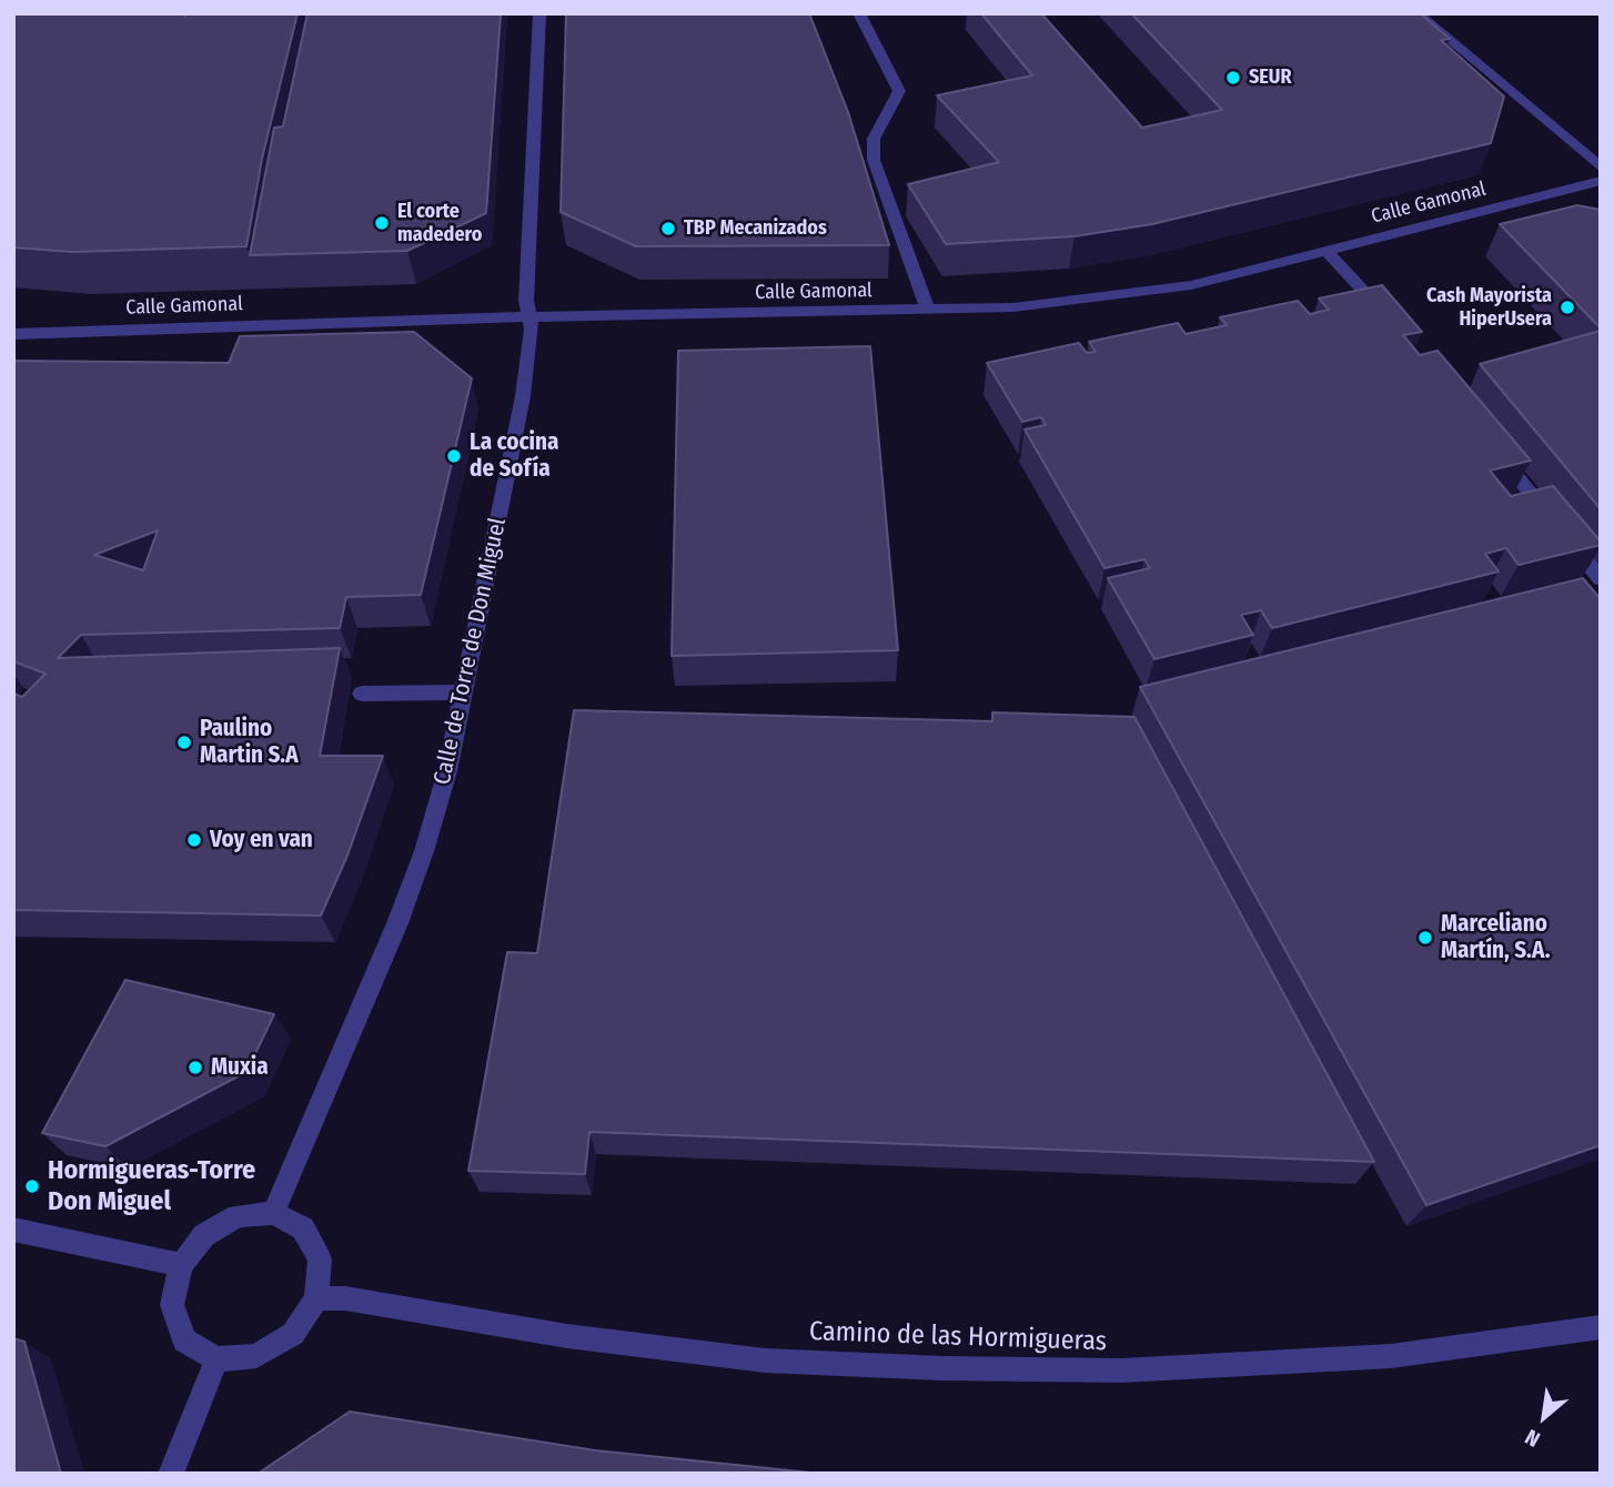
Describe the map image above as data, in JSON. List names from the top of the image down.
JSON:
{
  "streets": {
    "street": ["Calle Gamonal", "Calle de Torre de Don Miguel", "Camino de las Hormigueras"]
  },
  "crossings": [
    ["Calle Gamonal", "Calle de Torre de Don Miguel"],
    ["Calle de Torre de Don Miguel", "Camino de las Hormigueras"]
  ],
  "places": [
    "SEUR",
    "El corte madedero",
    "TBP Mecanizados",
    "Cash Mayorista HiperUsera",
    "La cocina de Sofía",
    "Paulino Martin S.A",
    "Voy en van",
    "Marceliano Martín, S.A.",
    "Muxia",
    "Hormigueras-Torre Don Miguel"
  ],
  "north": "bottom left"
}
